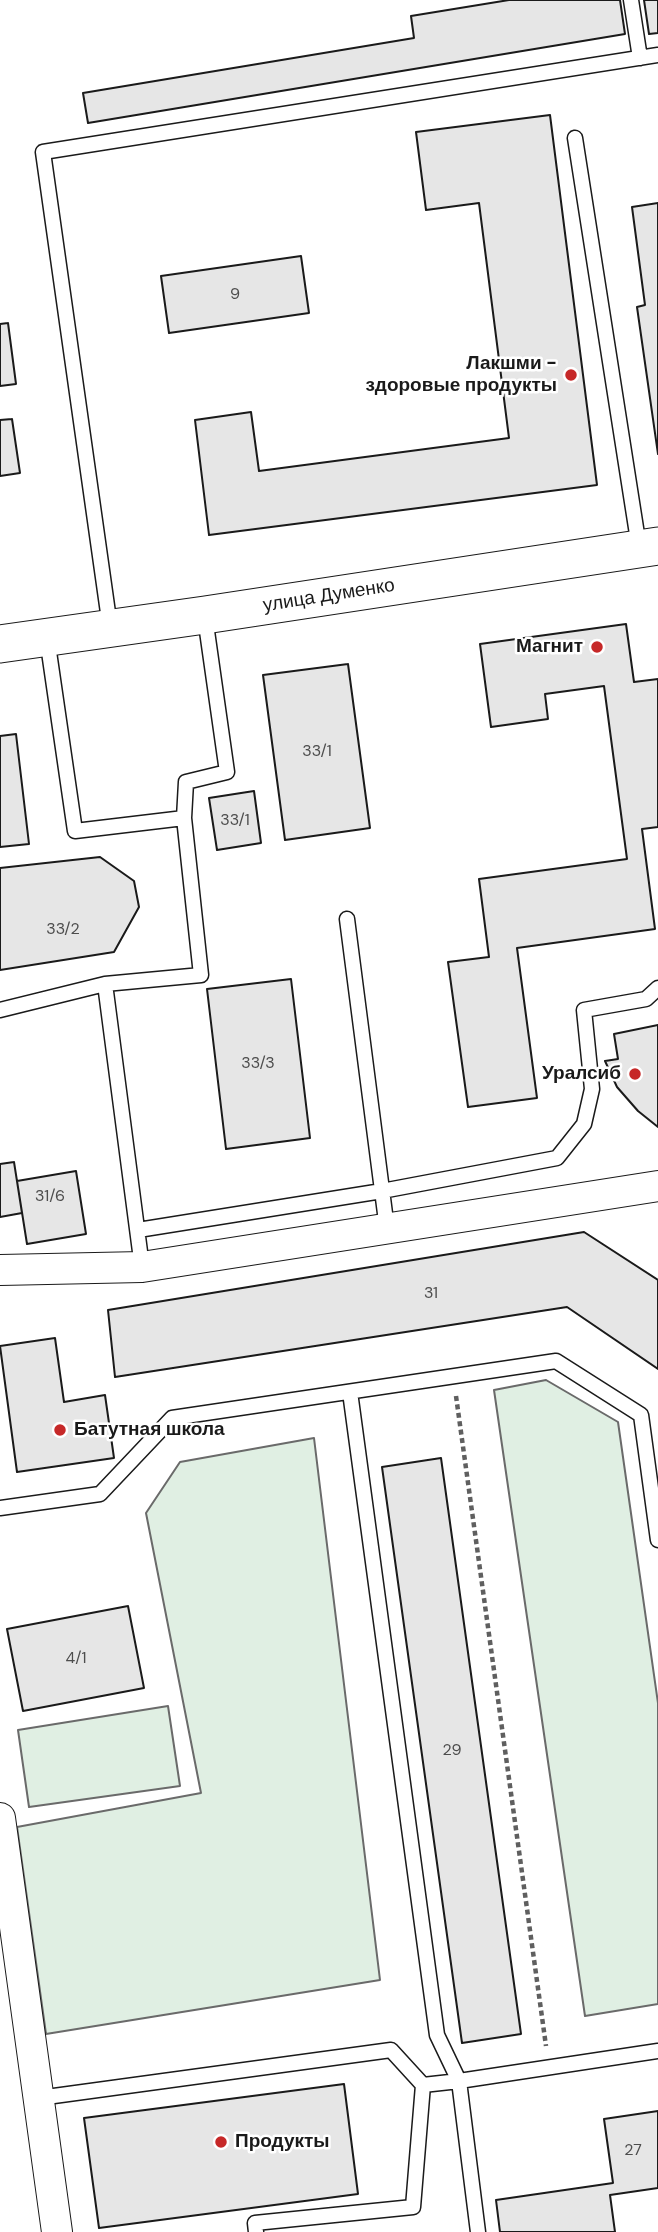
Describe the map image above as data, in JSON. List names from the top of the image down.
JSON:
{
  "streets": {
    "street": ["улица Думенко"]
  },
  "places": [
    "Лакшми - здоровые продукты",
    "Магнит",
    "Уралсиб",
    "Батутная школа",
    "Продукты"
  ],
  "house_numbers": [
    "9",
    "33/1",
    "33/1",
    "33/2",
    "33/3",
    "31/6",
    "31",
    "4/1",
    "29",
    "27"
  ]
}
